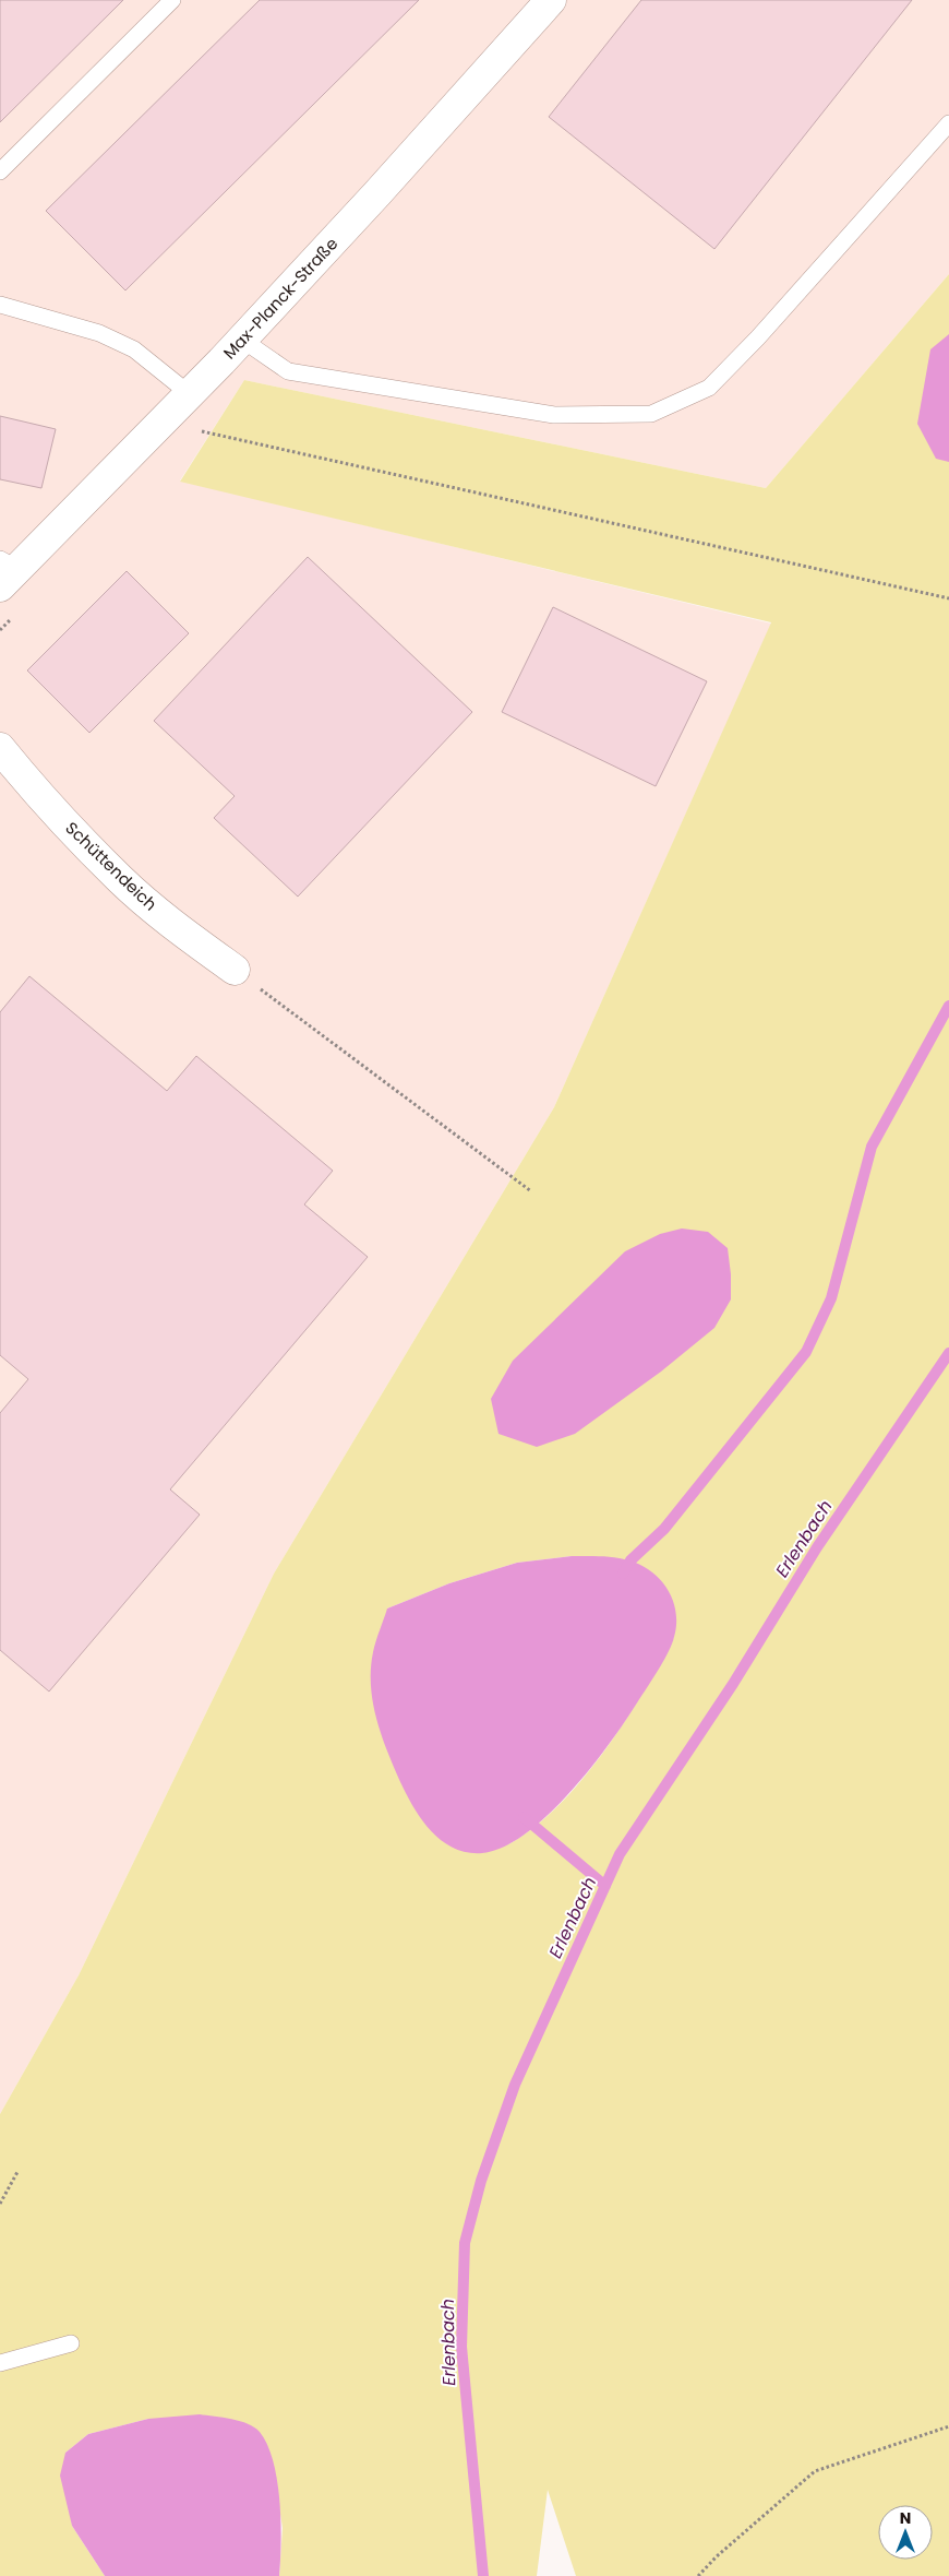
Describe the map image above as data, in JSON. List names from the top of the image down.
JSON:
{
  "streets": {
    "street": ["Max-Planck-Straße", "Schüttendeich"]
  },
  "water": ["Erlenbach"],
  "north": "top"
}
